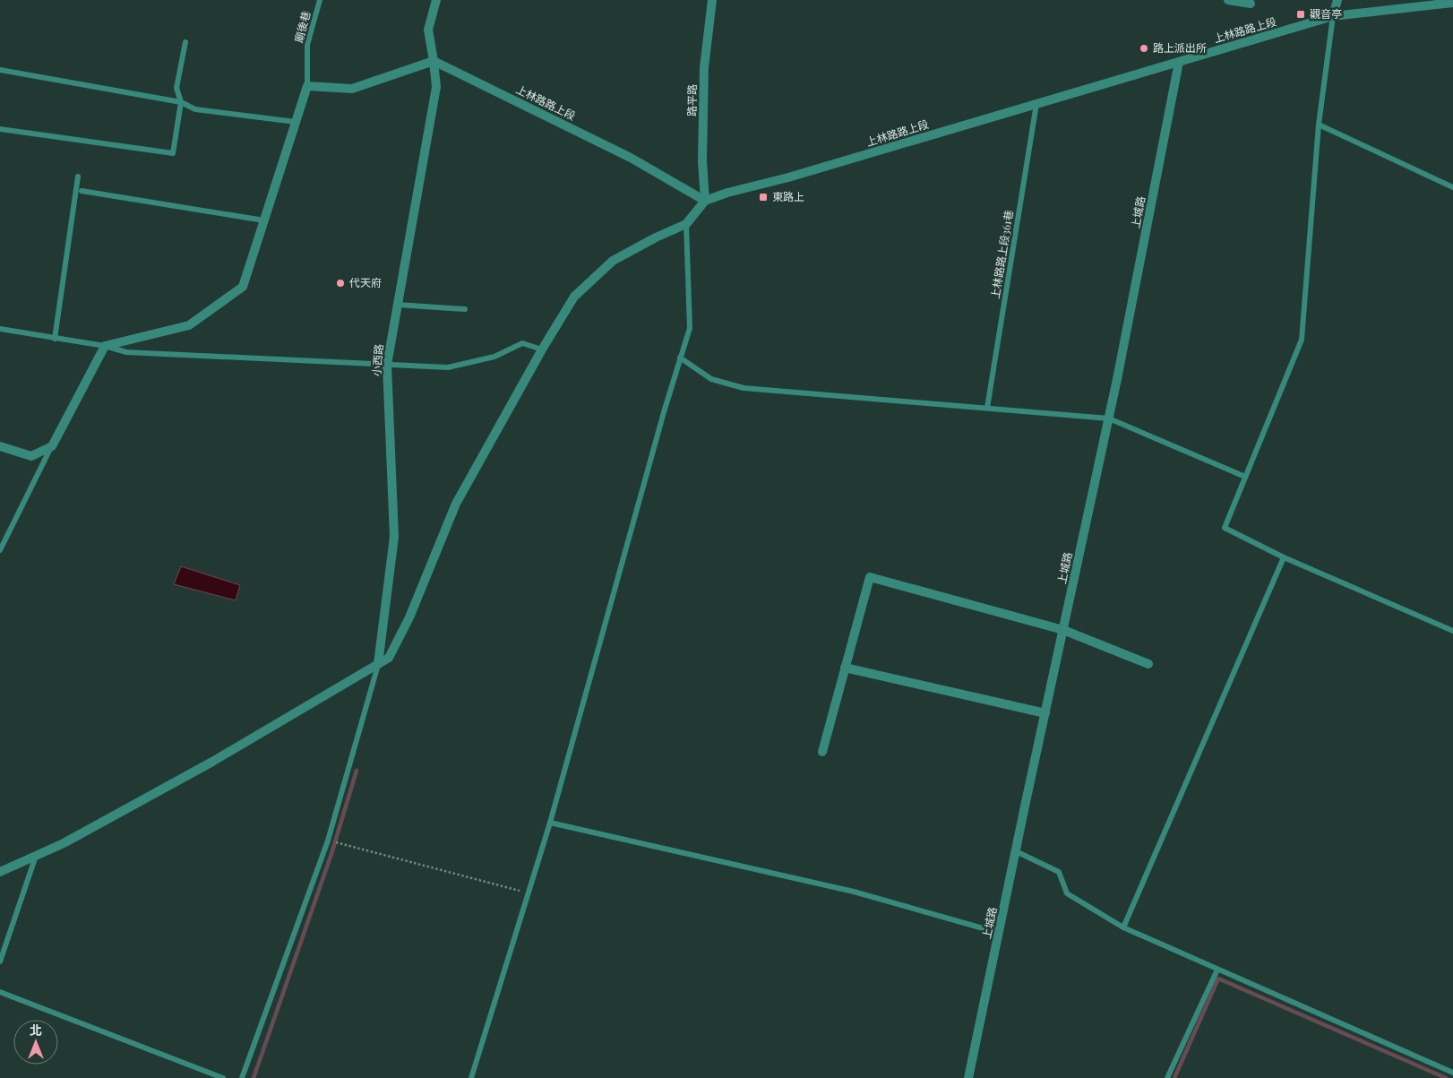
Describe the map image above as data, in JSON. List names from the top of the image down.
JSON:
{
  "streets": {
    "street": [
      "上林路路上段",
      "路平路",
      "上城路",
      "小西路"
    ],
    "lane": ["廟後巷", "上林路路上段361巷"]
  },
  "crossings": [
    ["上林路路上段", "路平路"],
    ["上林路路上段", "上城路"],
    ["上林路路上段", "上林路路上段361巷"],
    ["上林路路上段", "小西路"]
  ],
  "places": {
    "transit": ["觀音亭", "東路上"],
    "other": ["路上派出所", "代天府"]
  },
  "north": "top"
}
